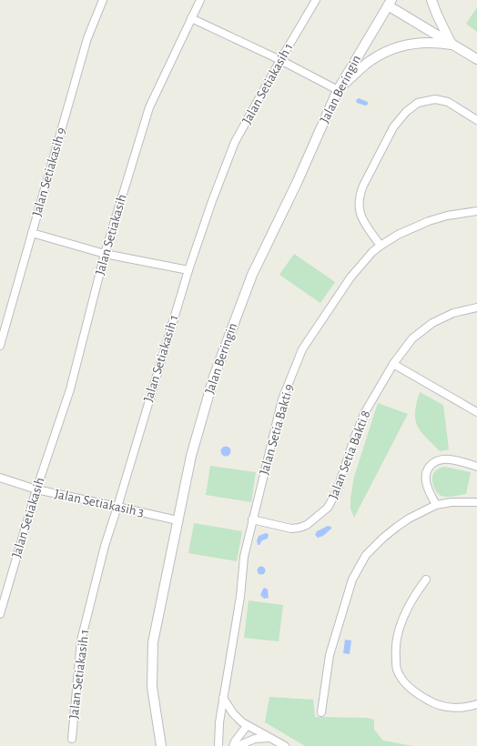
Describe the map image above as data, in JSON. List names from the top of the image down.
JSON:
{
  "streets": {
    "street": [
      "Jalan Setiakasih 1",
      "Jalan Beringin",
      "Jalan Setiakasih 9",
      "Jalan Setiakasih",
      "Jalan Setia Bakti 9",
      "Jalan Setia Bakti 8",
      "Jalan Setiakasih 3"
    ]
  },
  "crossings": [
    ["Jalan Setiakasih 1", "Jalan Setiakasih 3"],
    ["Jalan Beringin", "Jalan Setiakasih 3"],
    ["Jalan Setiakasih", "Jalan Setiakasih 3"],
    ["Jalan Setia Bakti 9", "Jalan Setia Bakti 8"]
  ]
}
